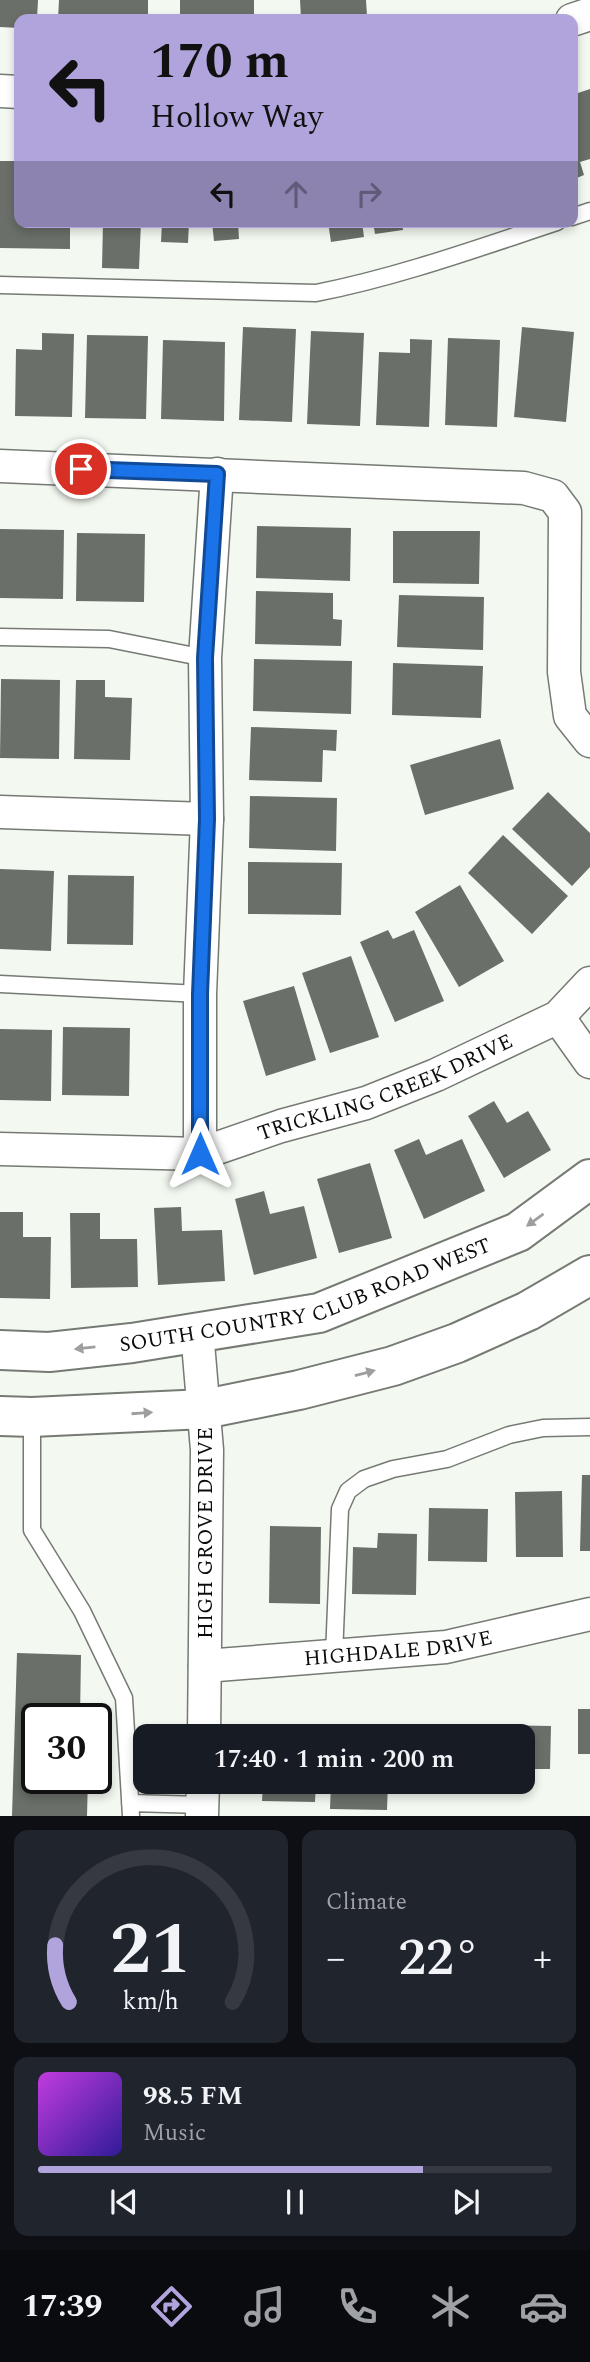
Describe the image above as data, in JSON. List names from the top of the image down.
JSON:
{
  "streets": {
    "street": [
      "TRICKLING CREEK DRIVE",
      "SOUTH COUNTRY CLUB ROAD WEST",
      "HIGH GROVE DRIVE",
      "HIGHDALE DRIVE"
    ]
  },
  "crossings": [
    ["SOUTH COUNTRY CLUB ROAD WEST", "HIGH GROVE DRIVE"],
    ["HIGH GROVE DRIVE", "HIGHDALE DRIVE"]
  ],
  "page": {
    "turn": ["170 m", "Hollow Way"],
    "limit": "30",
    "trip": "17:40 · 1 min · 200 m",
    "tile": "Climate",
    "heat": ["−", "22°", "+"],
    "song": ["98.5 FM", "Music"],
    "tabs": "17:39",
    "gauge": ["21", "km/h"]
  }
}
